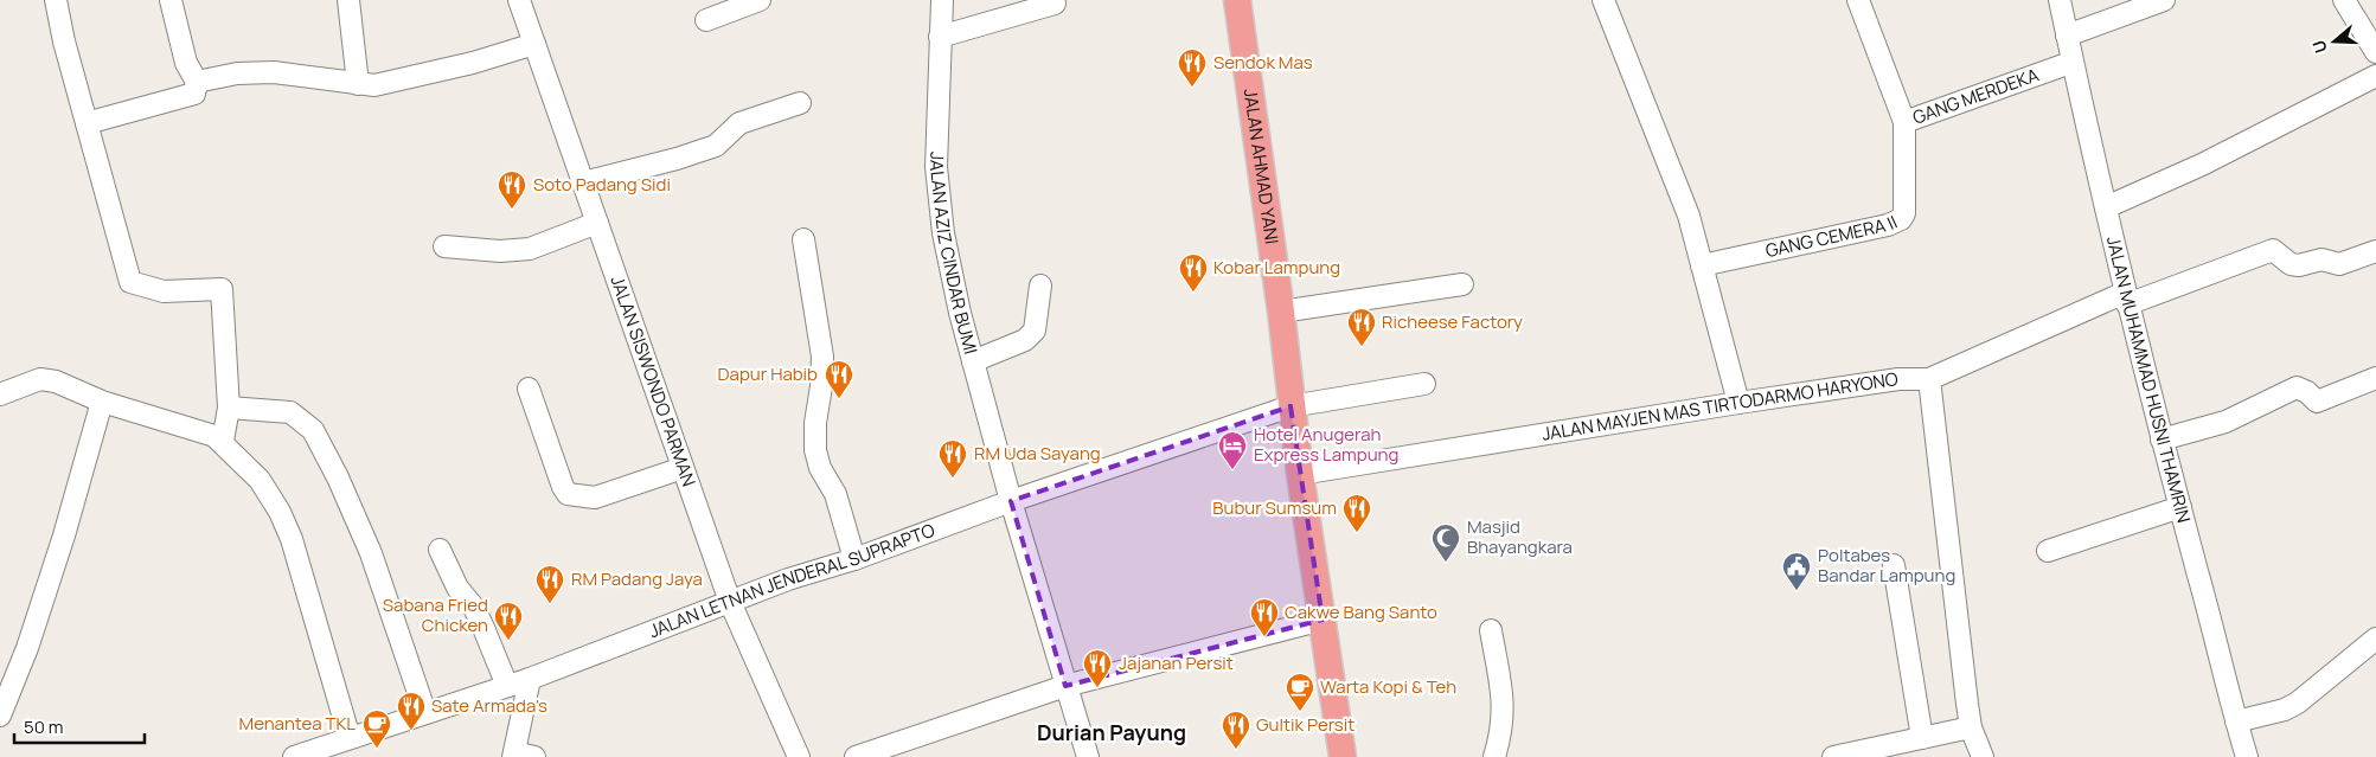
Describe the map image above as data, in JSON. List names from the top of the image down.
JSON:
{
  "streets": {
    "main road": ["JALAN AHMAD YANI"],
    "street": [
      "GANG MERDEKA",
      "GANG CEMERA II",
      "JALAN AZIZ CINDAR BUMI",
      "JALAN MUHAMMAD HUSNI THAMRIN",
      "JALAN SISWONDO PARMAN",
      "JALAN MAYJEN MAS TIRTODARMO HARYONO",
      "JALAN LETNAN JENDERAL SUPRAPTO"
    ]
  },
  "crossings": [
    ["GANG MERDEKA", "GANG CEMERA II"],
    ["GANG MERDEKA", "JALAN MUHAMMAD HUSNI THAMRIN"],
    ["JALAN AHMAD YANI", "JALAN MAYJEN MAS TIRTODARMO HARYONO"],
    ["JALAN AHMAD YANI", "JALAN LETNAN JENDERAL SUPRAPTO"],
    ["JALAN AZIZ CINDAR BUMI", "JALAN LETNAN JENDERAL SUPRAPTO"],
    ["JALAN MUHAMMAD HUSNI THAMRIN", "JALAN MAYJEN MAS TIRTODARMO HARYONO"],
    ["JALAN SISWONDO PARMAN", "JALAN LETNAN JENDERAL SUPRAPTO"]
  ],
  "districts": ["Durian Payung"],
  "places": {
    "restaurant": [
      "Sendok Mas",
      "Soto Padang Sidi",
      "Kobar Lampung",
      "Richeese Factory",
      "Dapur Habib",
      "RM Uda Sayang",
      "Bubur Sumsum",
      "RM Padang Jaya",
      "Cakwe Bang Santo",
      "Sabana Fried Chicken",
      "Jajanan Persit",
      "Sate Armada's",
      "Gultik Persit"
    ],
    "hotel": ["Hotel Anugerah Express Lampung"],
    "mosque": ["Masjid Bhayangkara"],
    "public building": ["Poltabes Bandar Lampung"],
    "cafe": ["Warta Kopi & Teh", "Menantea TKL"]
  },
  "scale_bar": "50 m",
  "north": "left"
}
